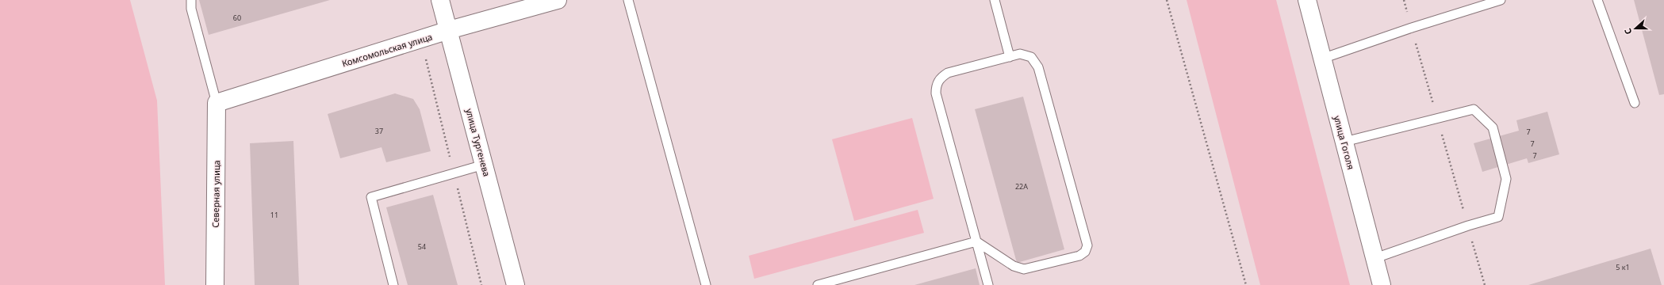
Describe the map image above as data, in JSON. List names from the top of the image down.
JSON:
{
  "streets": {
    "street": [
      "Комсомольская улица",
      "улица Тургенева",
      "улица Гоголя",
      "Северная улица"
    ]
  },
  "crossings": [
    ["Комсомольская улица", "улица Тургенева"],
    ["Комсомольская улица", "Северная улица"]
  ],
  "house_numbers": [
    "60",
    "37",
    "7",
    "7",
    "7",
    "22А",
    "11",
    "54",
    "5 к1"
  ],
  "north": "left"
}
